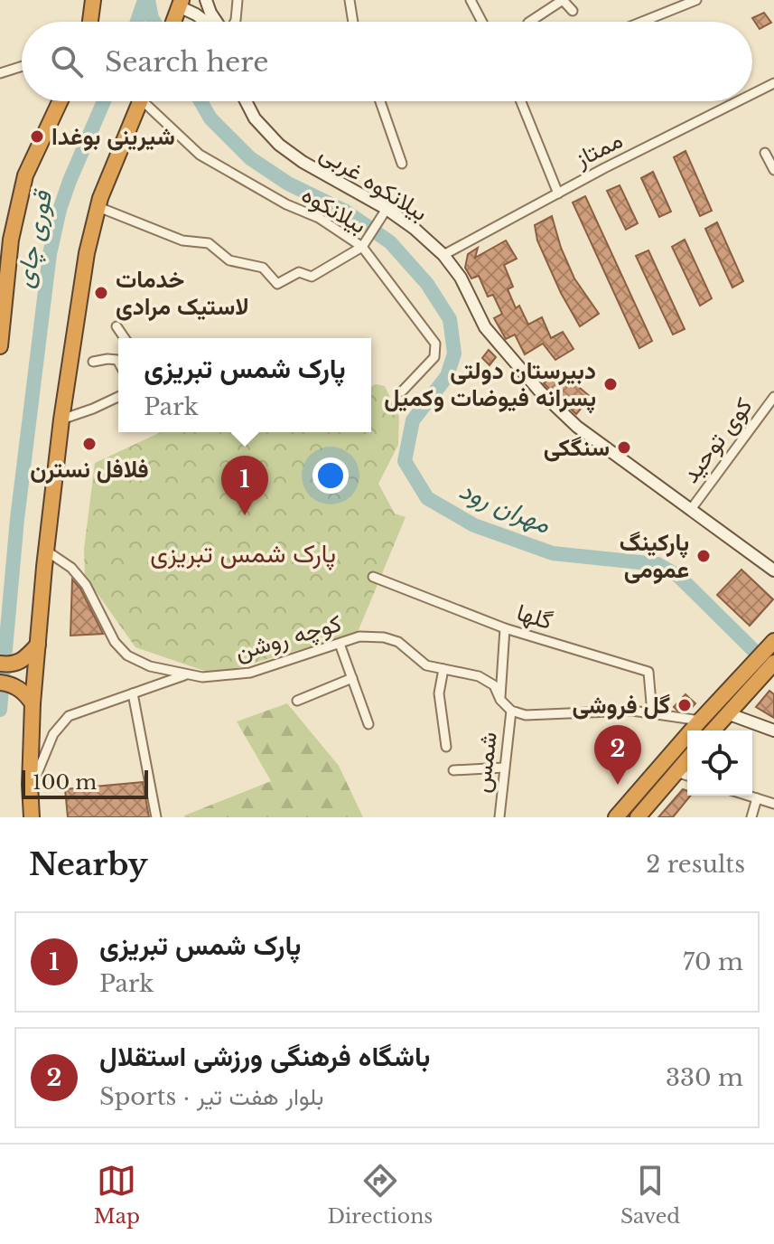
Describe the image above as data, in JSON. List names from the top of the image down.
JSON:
{
  "streets": {
    "street": [
      "ممتاز",
      "بیلانکوه غربی",
      "بیلانکوه",
      "کوی توحید",
      "گلها",
      "کوچه روشن",
      "شمس"
    ]
  },
  "crossings": [
    ["ممتاز", "بیلانکوه غربی"],
    ["بیلانکوه غربی", "کوی توحید"],
    ["کوچه روشن", "شمس"]
  ],
  "districts": ["پارک شمس تبریزی"],
  "water": ["قوری چای", "مهران رود"],
  "places": [
    "شیرینی بوغدا",
    "خدمات لاستیک مرادی",
    "دبیرستان دولتی پسرانه فیوضات وکمیل",
    "فلافل نسترن",
    "سنگکی",
    "پارکینگ عمومی",
    "گل فروشی"
  ],
  "scale_bar": "100 m",
  "page": {
    "search": "Search here",
    "popup": ["پارک شمس تبریزی", "Park"],
    "pins": ["1", "2"],
    "scale": "100 m",
    "heading": ["Nearby", "2 results"],
    "list": [
      {
        "mark": "1",
        "name": "پارک شمس تبریزی",
        "note": "Park",
        "value": "70 m"
      },
      {
        "mark": "2",
        "name": "باشگاه فرهنگی ورزشی استقلال",
        "note": "Sports · بلوار هفت تیر",
        "value": "330 m"
      }
    ],
    "nav": ["Map", "Directions", "Saved"]
  }
}
